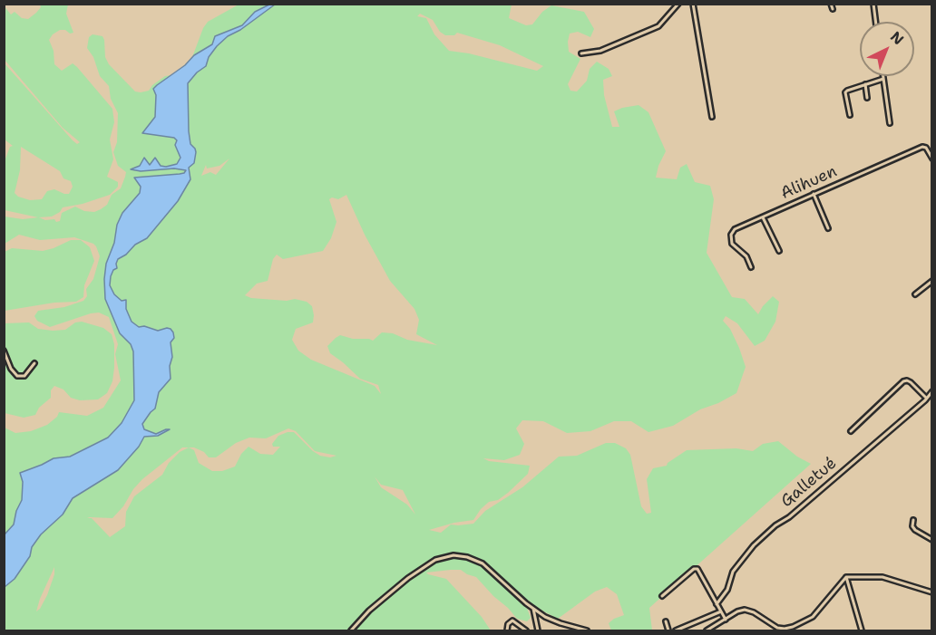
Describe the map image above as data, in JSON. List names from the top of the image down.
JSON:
{
  "streets": {
    "street": ["Alihuen", "Galletué"]
  },
  "north": "top right"
}
